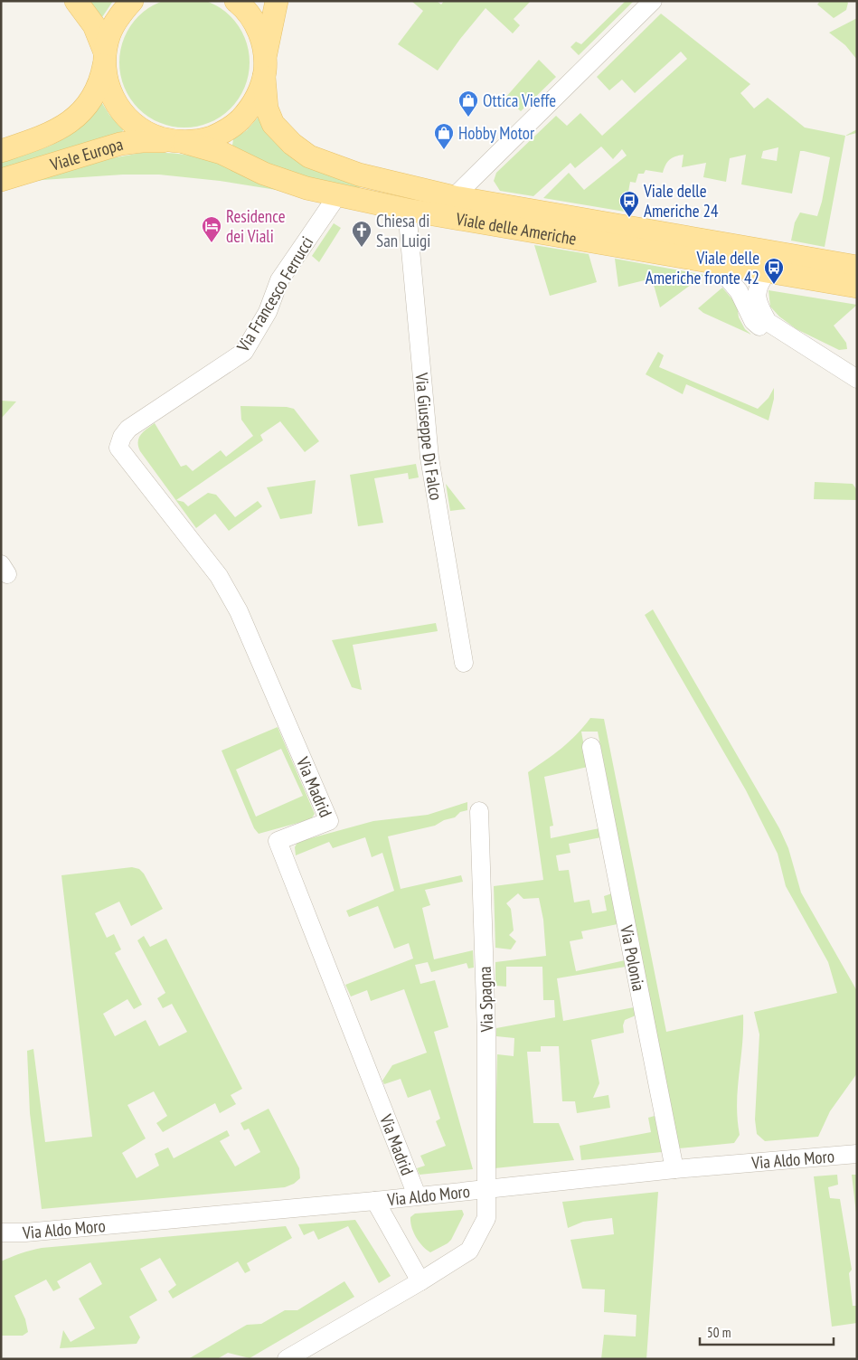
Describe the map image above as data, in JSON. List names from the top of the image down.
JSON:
{
  "streets": {
    "main road": ["Viale Europa", "Viale delle Americhe"],
    "street": [
      "Via Francesco Ferrucci",
      "Via Giuseppe Di Falco",
      "Via Madrid",
      "Via Polonia",
      "Via Spagna",
      "Via Aldo Moro"
    ]
  },
  "crossings": [
    ["Viale Europa", "Viale delle Americhe"],
    ["Viale delle Americhe", "Via Francesco Ferrucci"],
    ["Viale delle Americhe", "Via Giuseppe Di Falco"],
    ["Via Francesco Ferrucci", "Via Madrid"],
    ["Via Madrid", "Via Aldo Moro"],
    ["Via Polonia", "Via Aldo Moro"],
    ["Via Spagna", "Via Aldo Moro"]
  ],
  "places": {
    "shop": ["Ottica Vieffe", "Hobby Motor"],
    "bus stop": ["Viale delle Americhe 24", "Viale delle Americhe fronte 42"],
    "hotel": ["Residence dei Viali"],
    "church": ["Chiesa di San Luigi"]
  },
  "scale_bar": "50 m"
}
